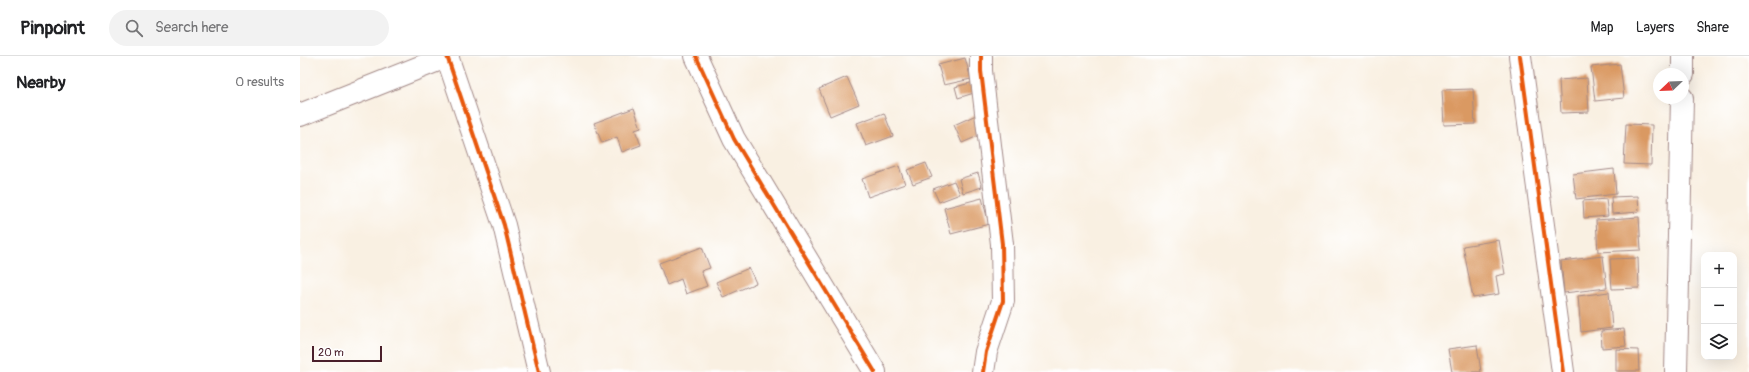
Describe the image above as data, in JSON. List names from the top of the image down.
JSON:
{
  "scale_bar": "20 m",
  "north": "bottom left",
  "page": {
    "header": "Pinpoint",
    "search": "Search here",
    "nav": ["Map", "Layers", "Share"],
    "heading": ["Nearby", "0 results"],
    "map_buttons": ["+", "−"],
    "scale": "20 m"
  }
}
